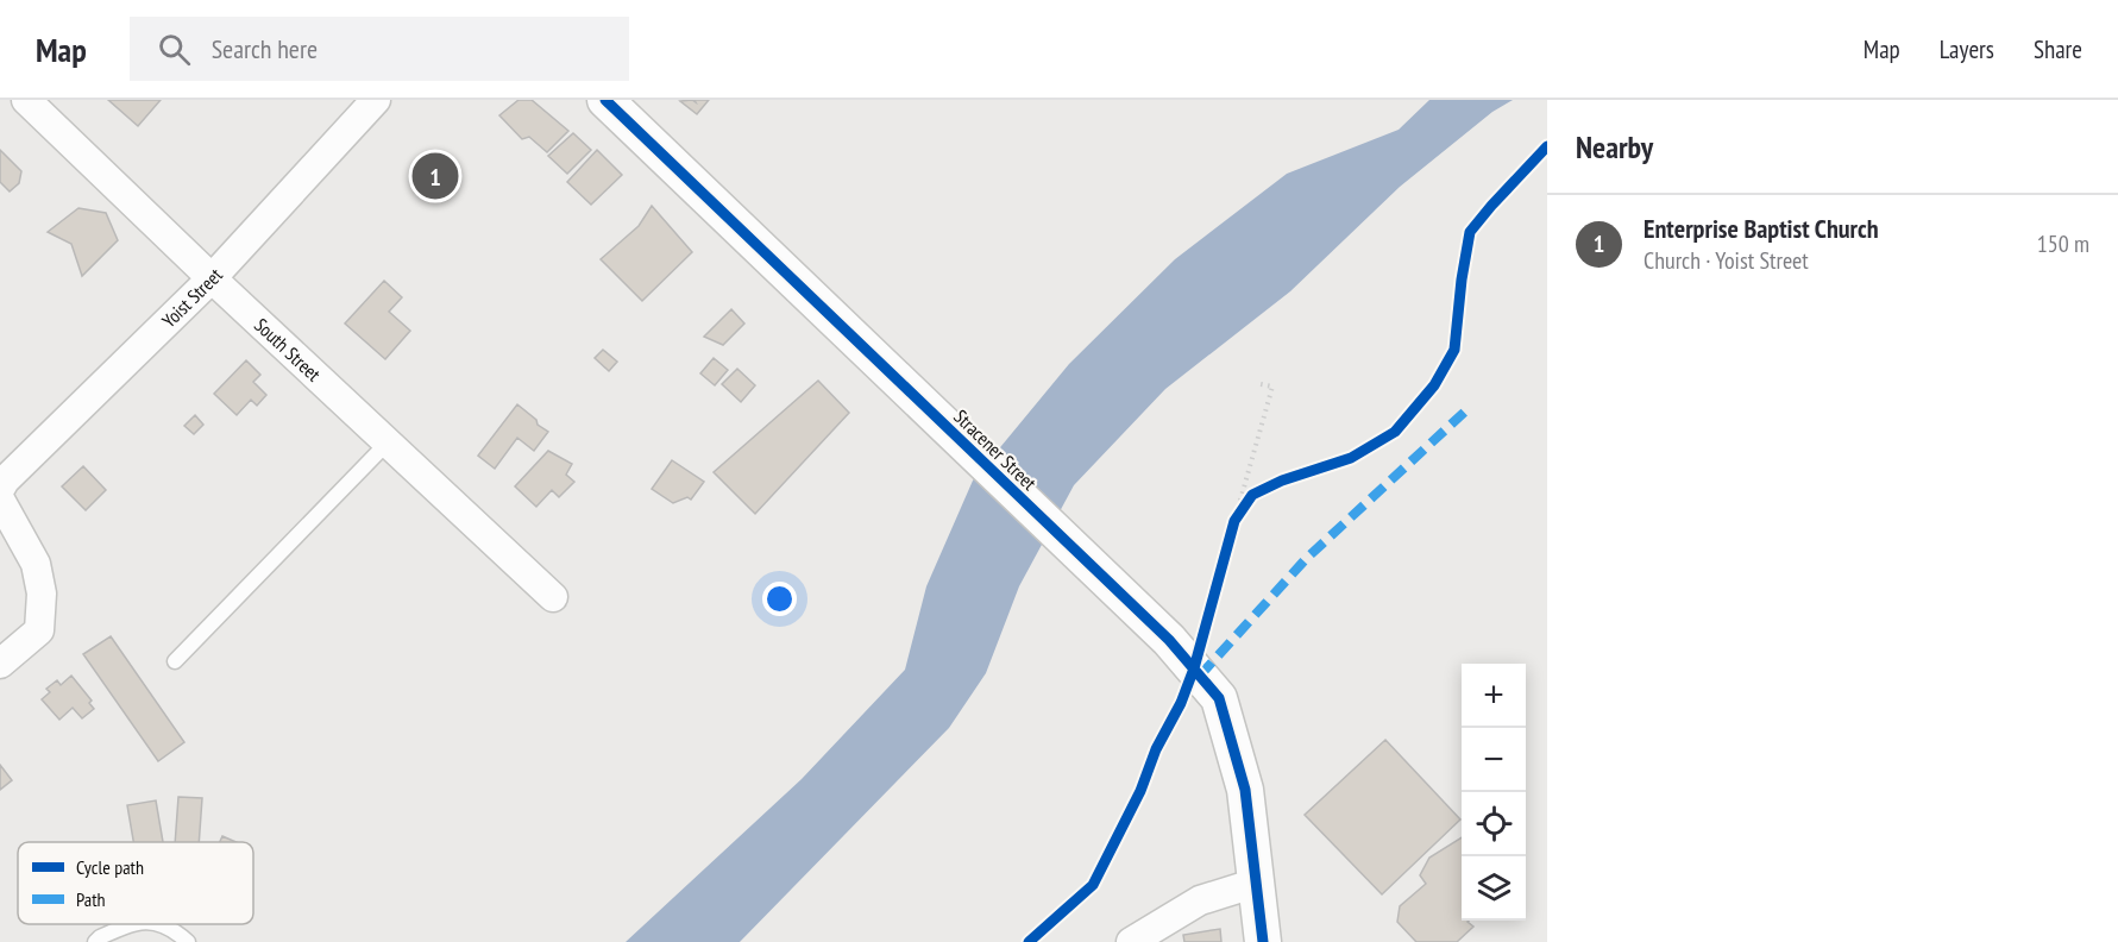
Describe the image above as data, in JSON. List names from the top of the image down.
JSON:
{
  "streets": {
    "street": ["Yoist Street", "South Street", "Stracener Street"]
  },
  "crossings": [
    ["Yoist Street", "South Street"]
  ],
  "legend": ["Cycle path", "Path"],
  "page": {
    "header": "Map",
    "search": "Search here",
    "nav": ["Map", "Layers", "Share"],
    "heading": "Nearby",
    "pins": "1",
    "list": [
      {
        "mark": "1",
        "name": "Enterprise Baptist Church",
        "note": "Church · Yoist Street",
        "value": "150 m"
      }
    ],
    "map_buttons": ["+", "−"]
  }
}
